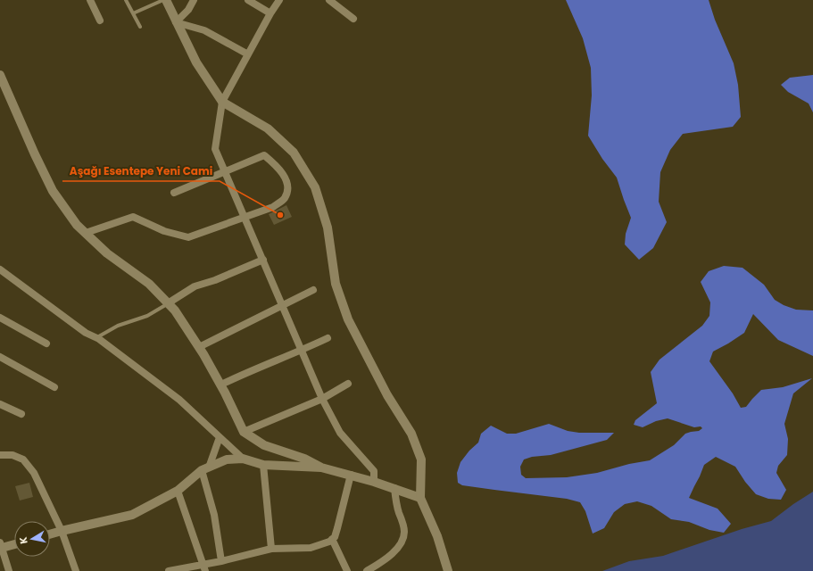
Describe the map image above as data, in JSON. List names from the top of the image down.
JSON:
{
  "places": ["Aşağı Esentepe Yeni Cami"],
  "north": "left"
}
